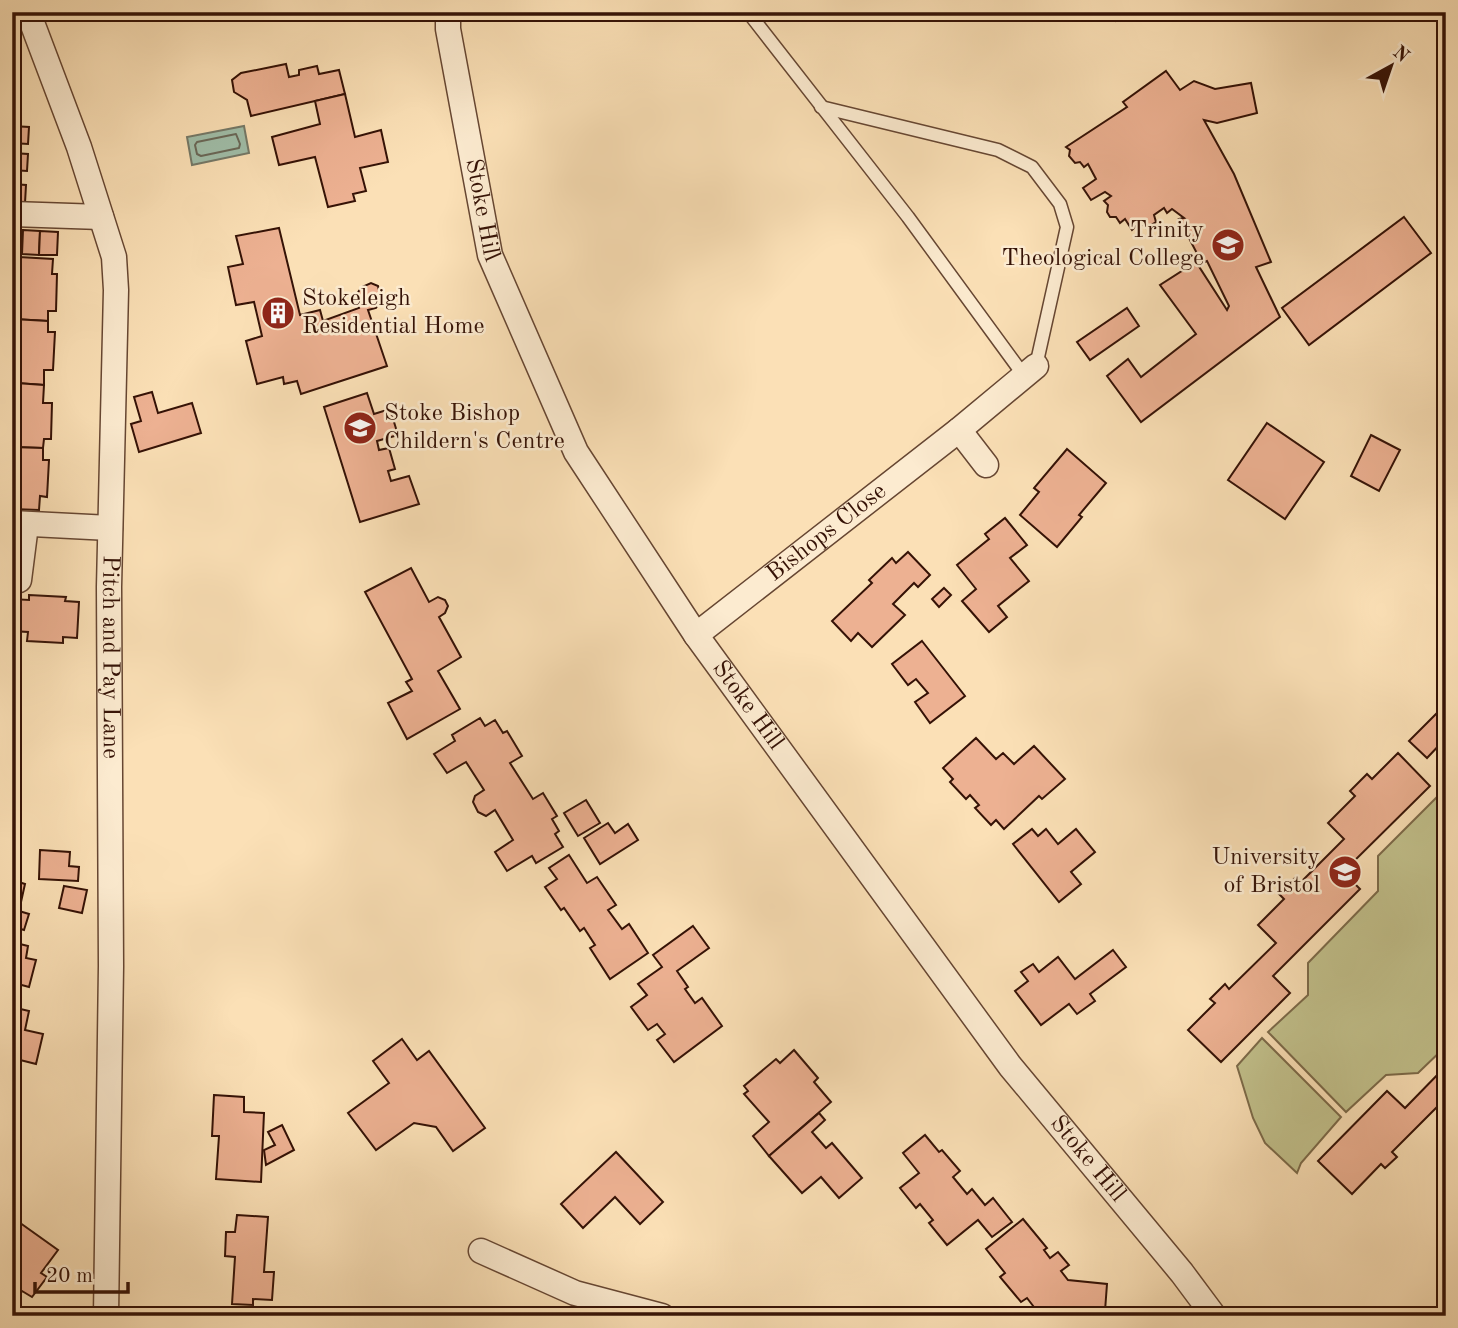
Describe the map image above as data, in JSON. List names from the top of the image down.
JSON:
{
  "streets": {
    "street": ["Stoke Hill", "Bishops Close", "Pitch and Pay Lane"]
  },
  "crossings": [
    ["Stoke Hill", "Bishops Close"]
  ],
  "places": {
    "school or university": ["Trinity Theological College", "Stoke Bishop Childern's Centre", "University of Bristol"],
    "building": ["Stokeleigh Residential Home"]
  },
  "scale_bar": "20 m",
  "north": "top right"
}
